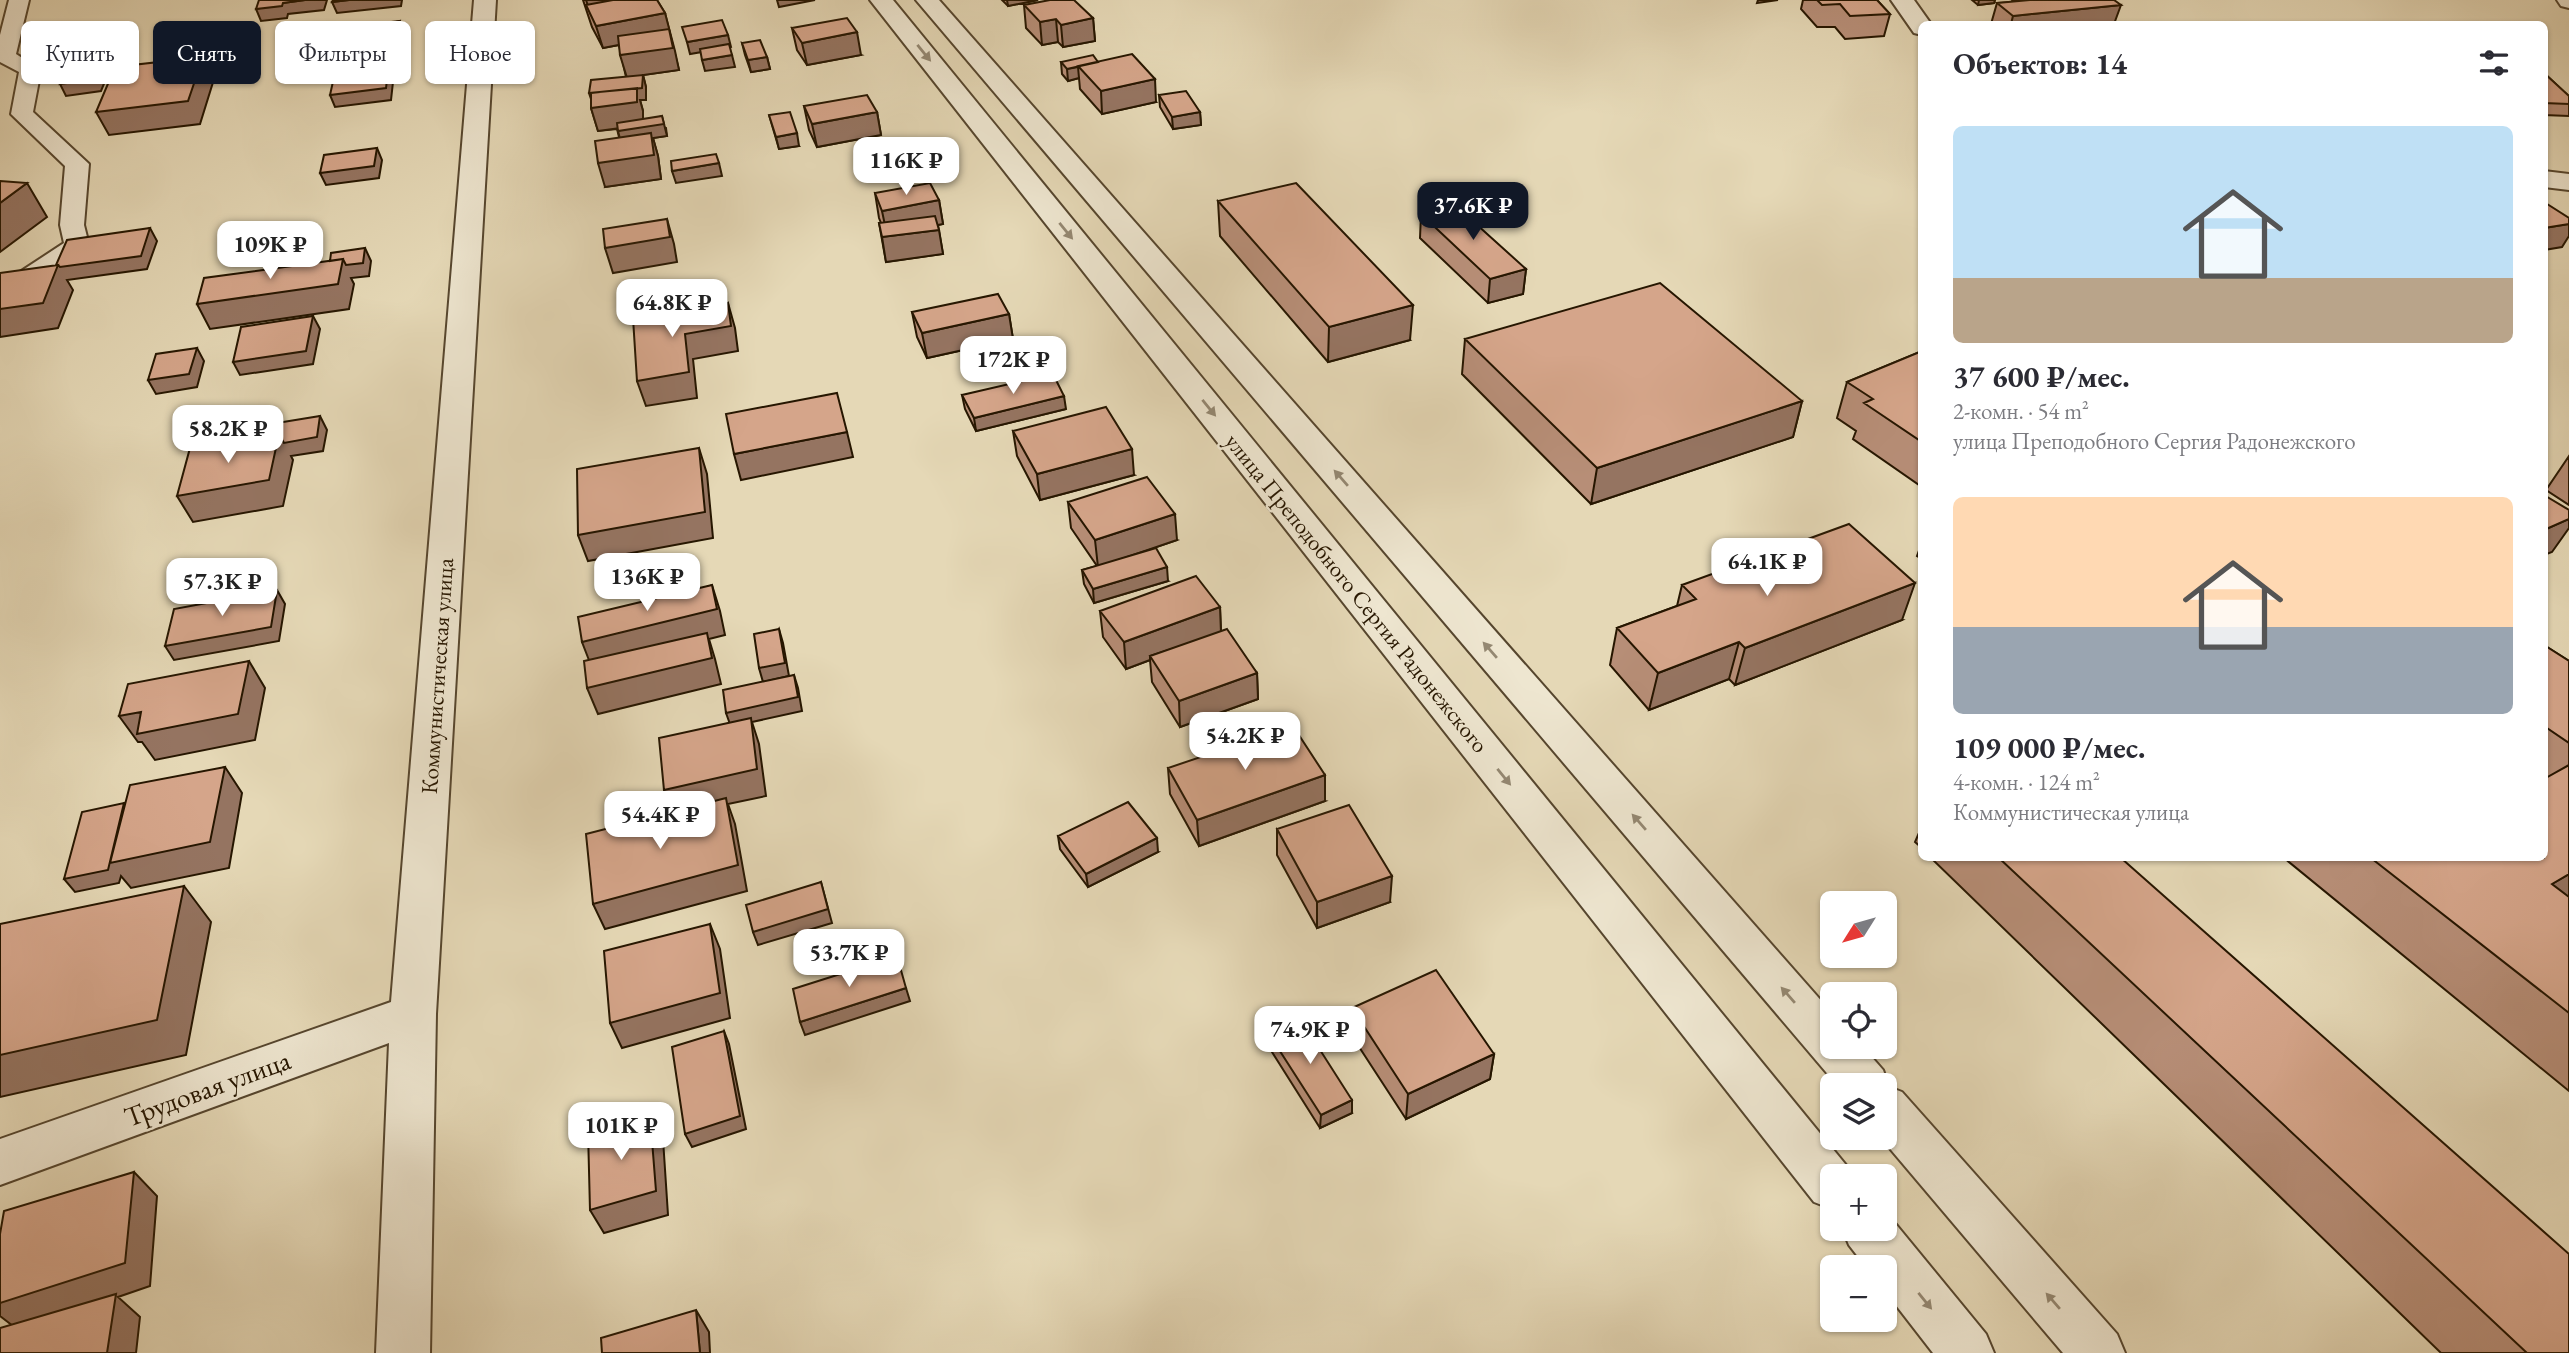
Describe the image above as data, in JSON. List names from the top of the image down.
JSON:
{
  "streets": {
    "street": ["улица Преподобного Сергия Радонежского", "Коммунистическая улица", "Трудовая улица"]
  },
  "crossings": [
    ["Коммунистическая улица", "Трудовая улица"]
  ],
  "north": "bottom left",
  "page": {
    "chip": [
      "Купить",
      "Снять",
      "Фильтры",
      "Новое"
    ],
    "heading": "Объектов: 14",
    "list": [
      {
        "name": "37 600 ₽/мес.",
        "note": "2-комн. · 54 m² · улица Преподобного Сергия Радонежского"
      },
      {
        "name": "109 000 ₽/мес.",
        "note": "4-комн. · 124 m² · Коммунистическая улица"
      }
    ],
    "price": [
      "116K ₽",
      "37.6K ₽",
      "109K ₽",
      "64.8K ₽",
      "172K ₽",
      "58.2K ₽",
      "64.1K ₽",
      "136K ₽",
      "57.3K ₽",
      "54.2K ₽",
      "54.4K ₽",
      "53.7K ₽",
      "74.9K ₽",
      "101K ₽"
    ],
    "map_buttons": ["+", "−"]
  }
}
